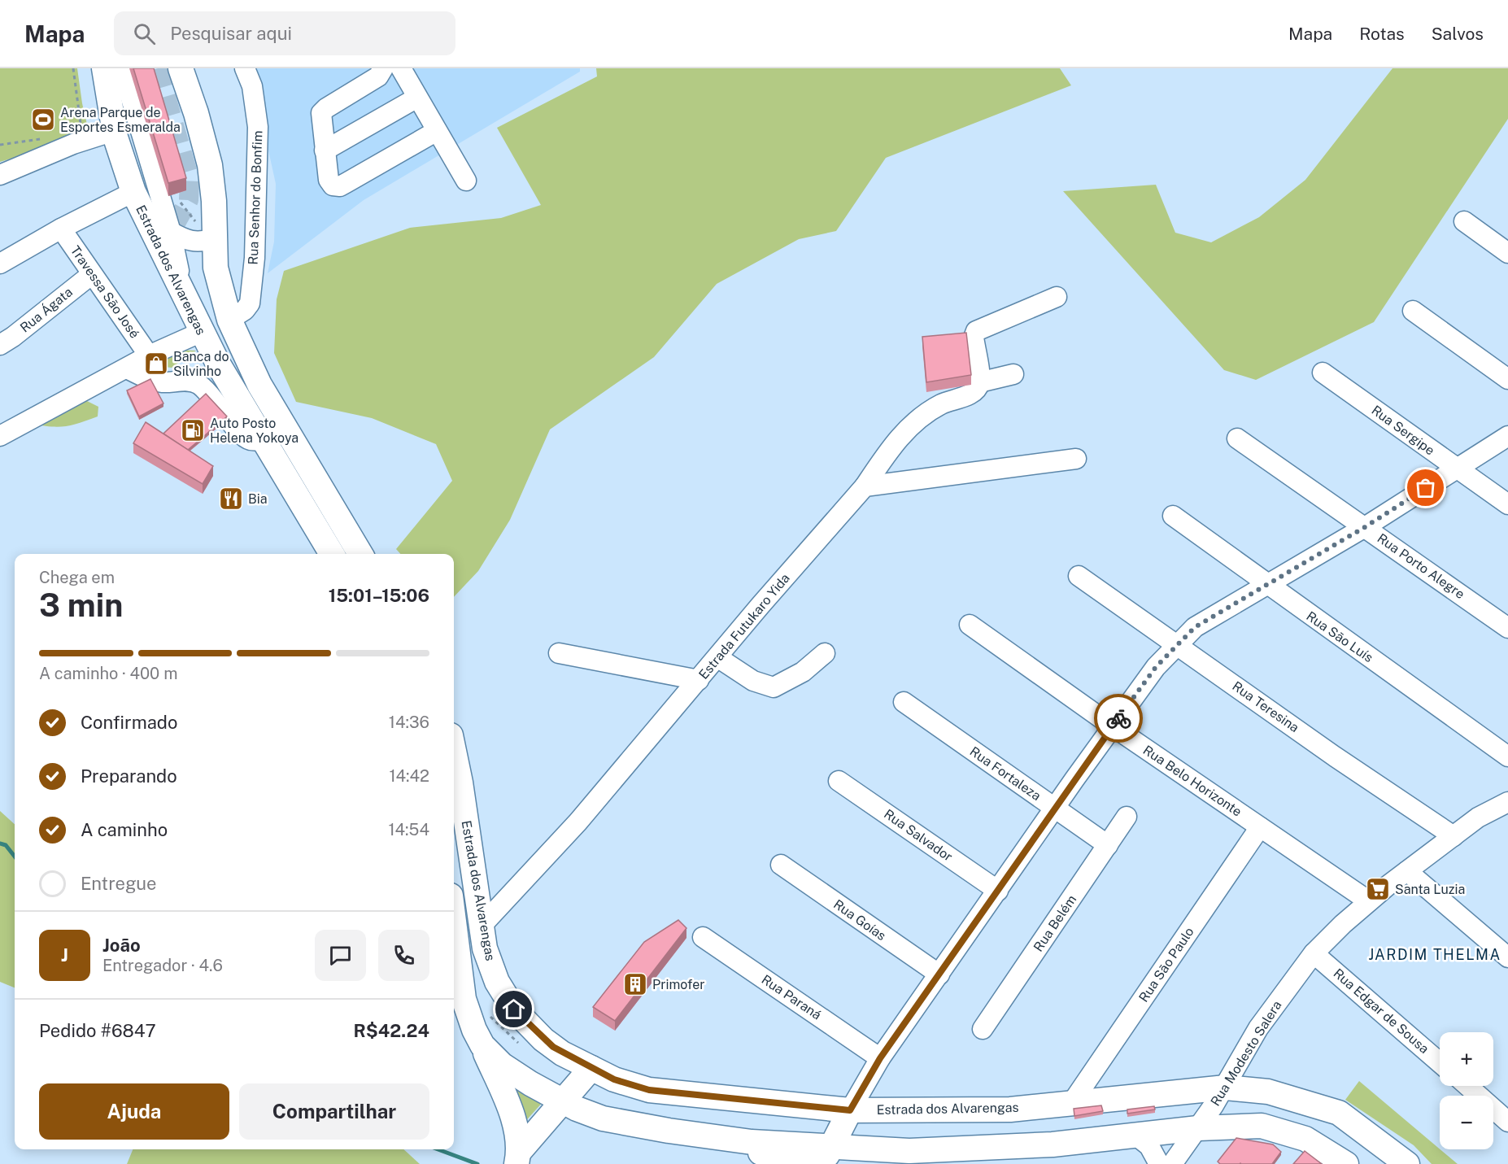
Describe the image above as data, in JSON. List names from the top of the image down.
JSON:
{
  "streets": {
    "main road": ["Estrada dos Alvarengas"],
    "street": [
      "Rua Senhor do Bonfim",
      "Travessa São José",
      "Rua Ágata",
      "Rua Sergipe",
      "Rua Porto Alegre",
      "Estrada Futukaro Yida",
      "Rua São Luís",
      "Rua Teresina",
      "Rua Fortaleza",
      "Rua Belo Horizonte",
      "Rua Salvador",
      "Rua Goías",
      "Rua Belém",
      "Rua São Paulo",
      "Rua Paraná",
      "Rua Edgar de Sousa",
      "Rua Modesto Salera"
    ]
  },
  "crossings": [
    ["Estrada dos Alvarengas", "Estrada Futukaro Yida"],
    ["Estrada dos Alvarengas", "Rua São Paulo"],
    ["Estrada dos Alvarengas", "Rua Modesto Salera"],
    ["Travessa São José", "Rua Ágata"],
    ["Rua Teresina", "Rua Modesto Salera"],
    ["Rua Fortaleza", "Rua Belém"],
    ["Rua Belo Horizonte", "Rua São Paulo"],
    ["Rua Belo Horizonte", "Rua Modesto Salera"],
    ["Rua Edgar de Sousa", "Rua Modesto Salera"]
  ],
  "districts": ["JARDIM THELMA"],
  "places": {
    "sports": ["Arena Parque de Esportes Esmeralda"],
    "shop": ["Banca do Silvinho"],
    "fuel station": ["Auto Posto Helena Yokoya"],
    "restaurant": ["Bia"],
    "supermarket": ["Santa Luzia"],
    "building": ["Primofer"]
  },
  "page": {
    "header": "Mapa",
    "search": "Pesquisar aqui",
    "nav": ["Mapa", "Rotas", "Salvos"],
    "heading": ["3 min", "Chega em", "15:01–15:06"],
    "panel": [
      "João",
      "Entregador · 4.6",
      "Pedido #6847",
      "R$42.24"
    ],
    "bar": "A caminho · 400 m",
    "list": [
      ["Confirmado", "14:36"],
      ["Preparando", "14:42"],
      ["A caminho", "14:54"],
      "Entregue"
    ],
    "round": "J",
    "map_buttons": ["+", "−"],
    "buttons": ["Ajuda", "Compartilhar"]
  }
}
